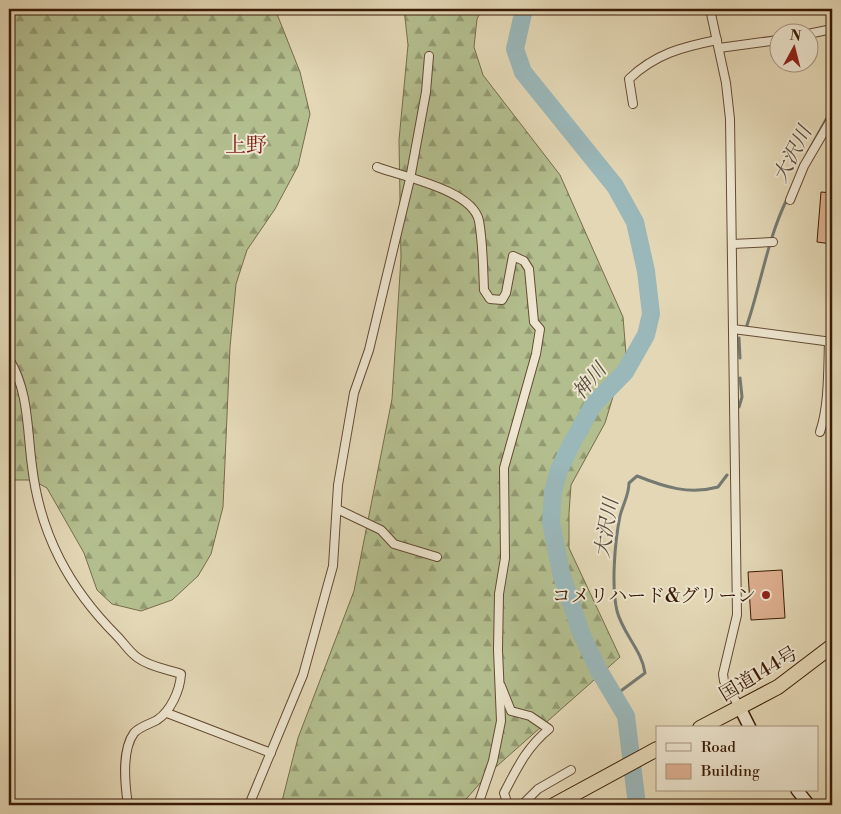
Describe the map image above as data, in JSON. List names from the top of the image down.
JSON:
{
  "streets": {
    "highway": ["国道144号"]
  },
  "districts": ["上野"],
  "water": ["大沢川", "神川"],
  "places": ["コメリハード&グリーン"],
  "legend": ["Road", "Building"],
  "north": "top"
}
